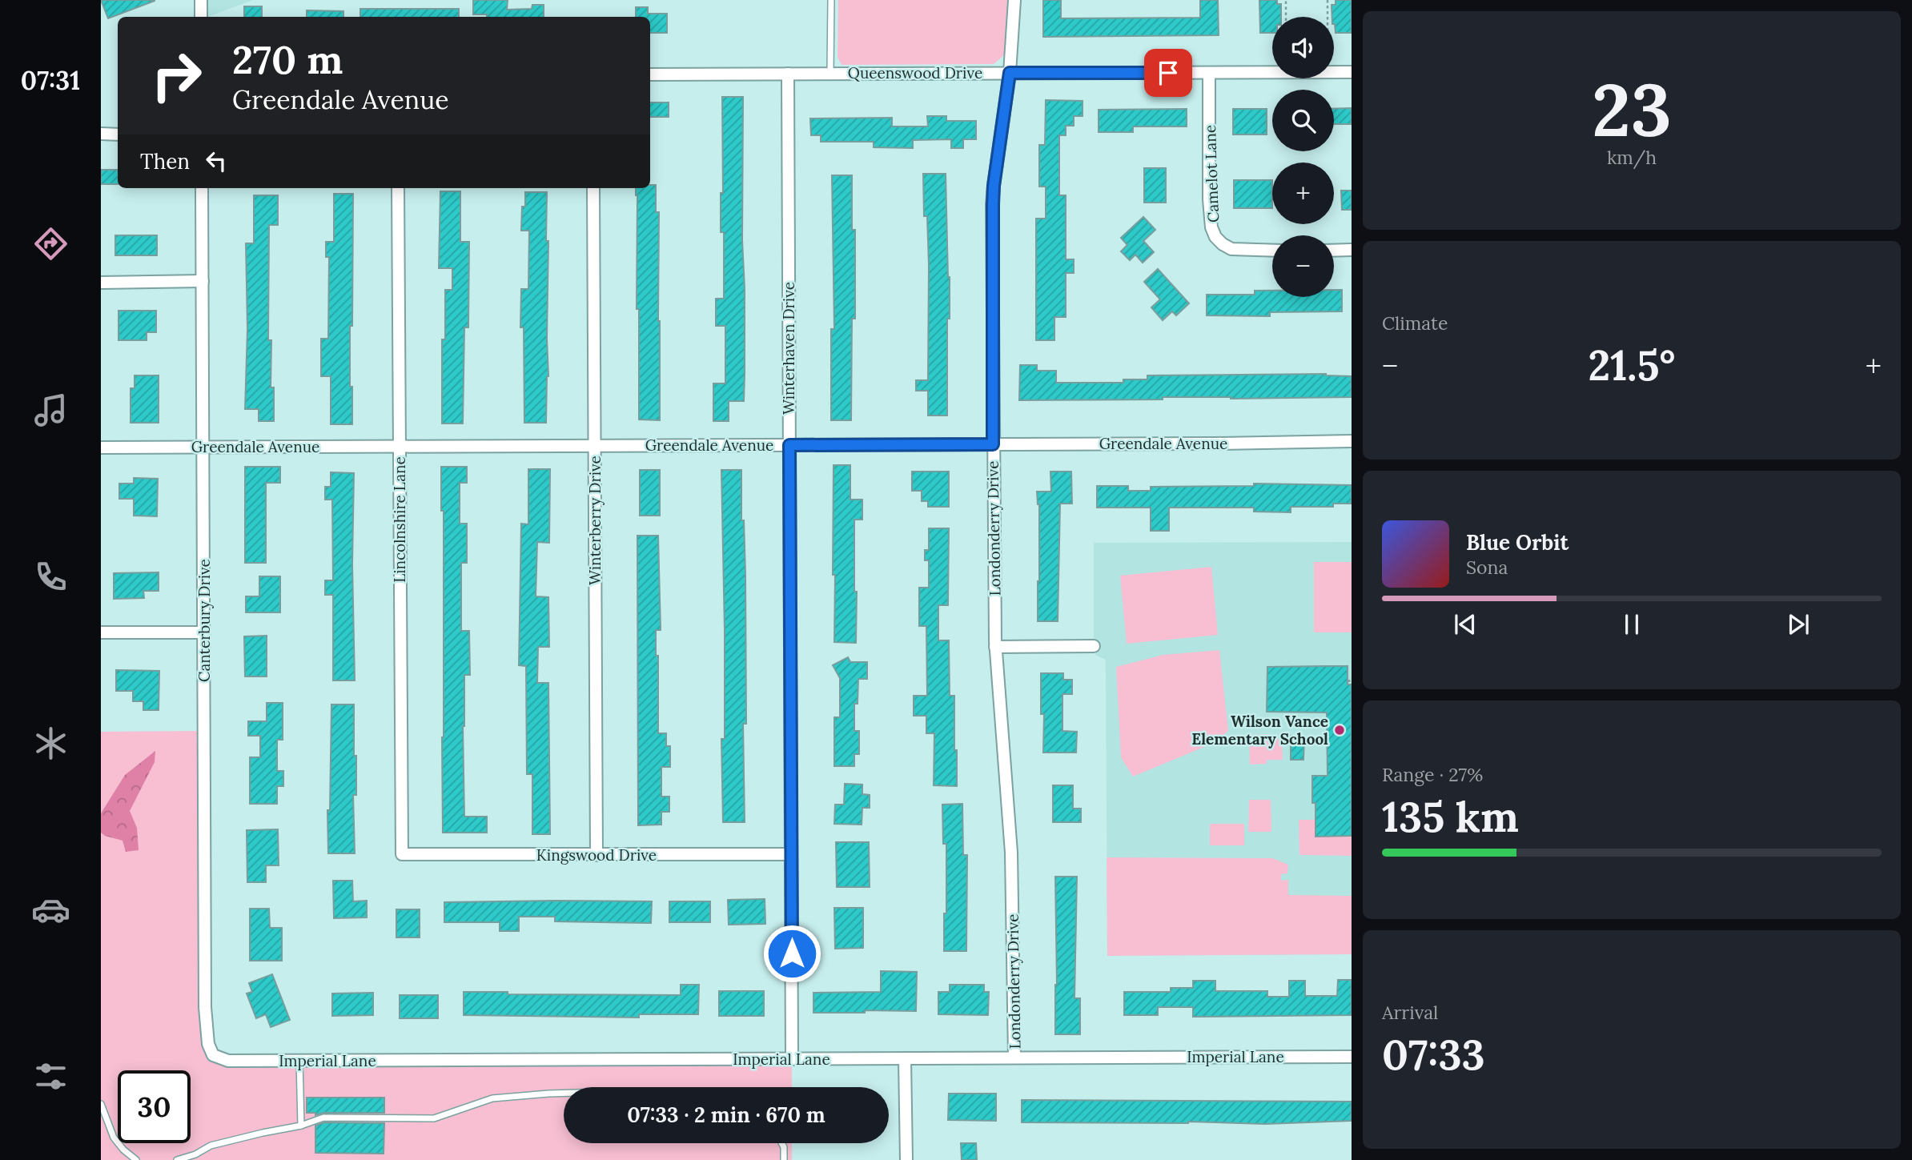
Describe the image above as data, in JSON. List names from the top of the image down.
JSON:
{
  "streets": {
    "street": [
      "Queenswood Drive",
      "Camelot Lane",
      "Winterhaven Drive",
      "Greendale Avenue",
      "Lincolnshire Lane",
      "Winterberry Drive",
      "Londonderry Drive",
      "Canterbury Drive",
      "Kingswood Drive",
      "Imperial Lane"
    ]
  },
  "crossings": [
    ["Queenswood Drive", "Camelot Lane"],
    ["Queenswood Drive", "Winterhaven Drive"],
    ["Queenswood Drive", "Londonderry Drive"],
    ["Winterhaven Drive", "Greendale Avenue"],
    ["Winterhaven Drive", "Kingswood Drive"],
    ["Winterhaven Drive", "Imperial Lane"],
    ["Greendale Avenue", "Lincolnshire Lane"],
    ["Greendale Avenue", "Winterberry Drive"],
    ["Greendale Avenue", "Londonderry Drive"],
    ["Greendale Avenue", "Canterbury Drive"],
    ["Lincolnshire Lane", "Kingswood Drive"],
    ["Winterberry Drive", "Kingswood Drive"],
    ["Londonderry Drive", "Imperial Lane"],
    ["Canterbury Drive", "Imperial Lane"]
  ],
  "places": ["Wilson Vance Elementary School"],
  "page": {
    "tabs": "07:31",
    "tile": [
      ["23", "km/h"],
      "Climate",
      ["Range · 27%", "135 km"],
      ["Arrival", "07:33"]
    ],
    "map_buttons": ["+", "−"],
    "turn": ["270 m", "Greendale Avenue"],
    "then": "Then",
    "heat": ["−", "21.5°", "+"],
    "song": ["Blue Orbit", "Sona"],
    "limit": "30",
    "trip": "07:33 · 2 min · 670 m"
  }
}
